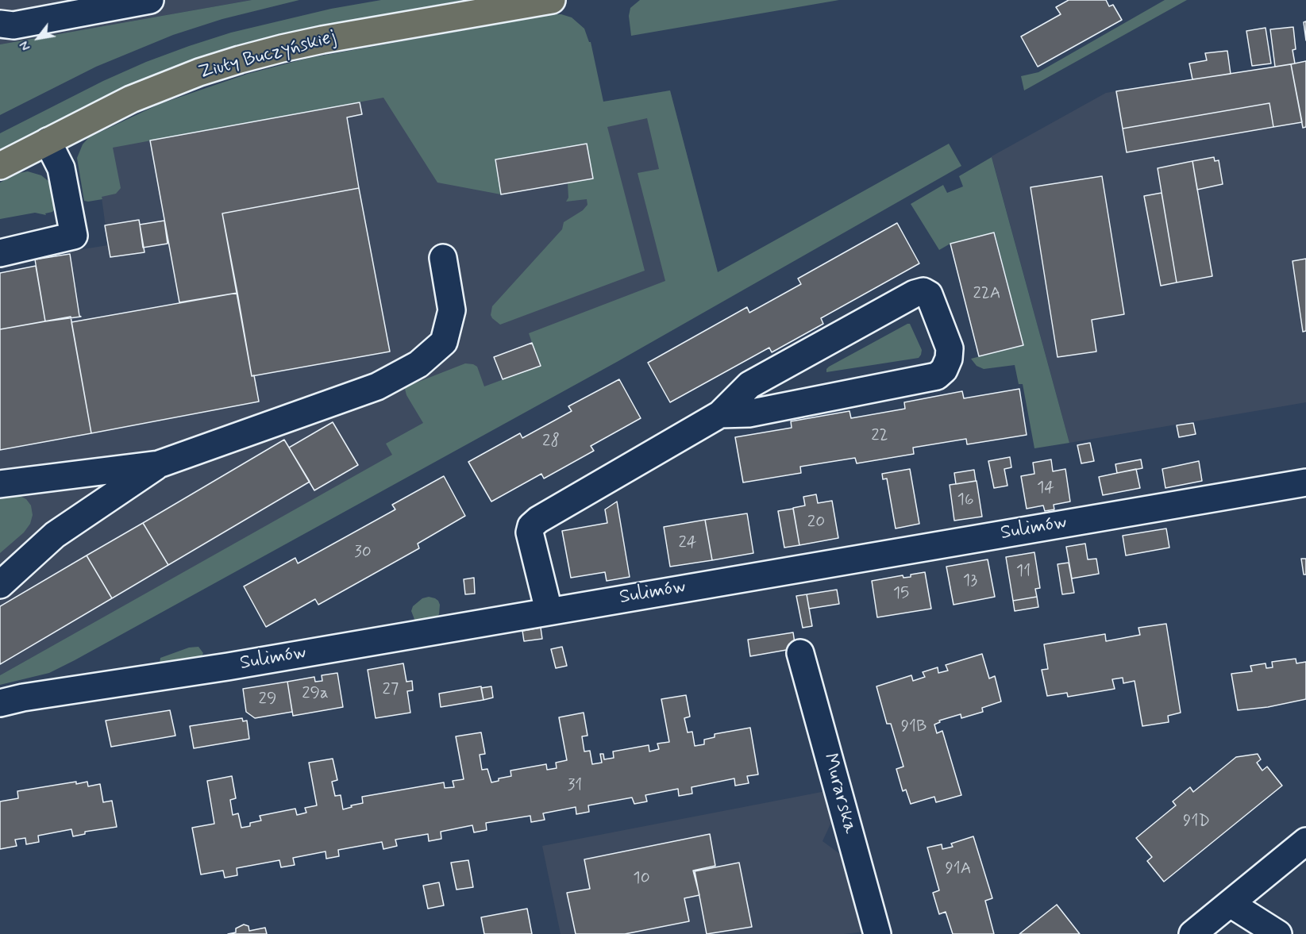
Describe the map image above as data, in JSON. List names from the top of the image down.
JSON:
{
  "streets": {
    "main road": ["Ziuty Buczyńskiej"],
    "street": ["Sulimów", "Murarska"]
  },
  "house_numbers": [
    "22A",
    "22",
    "28",
    "14",
    "16",
    "20",
    "24",
    "30",
    "11",
    "13",
    "15",
    "27",
    "29a",
    "29",
    "91B",
    "31",
    "91D",
    "91A",
    "10"
  ],
  "north": "bottom left"
}
